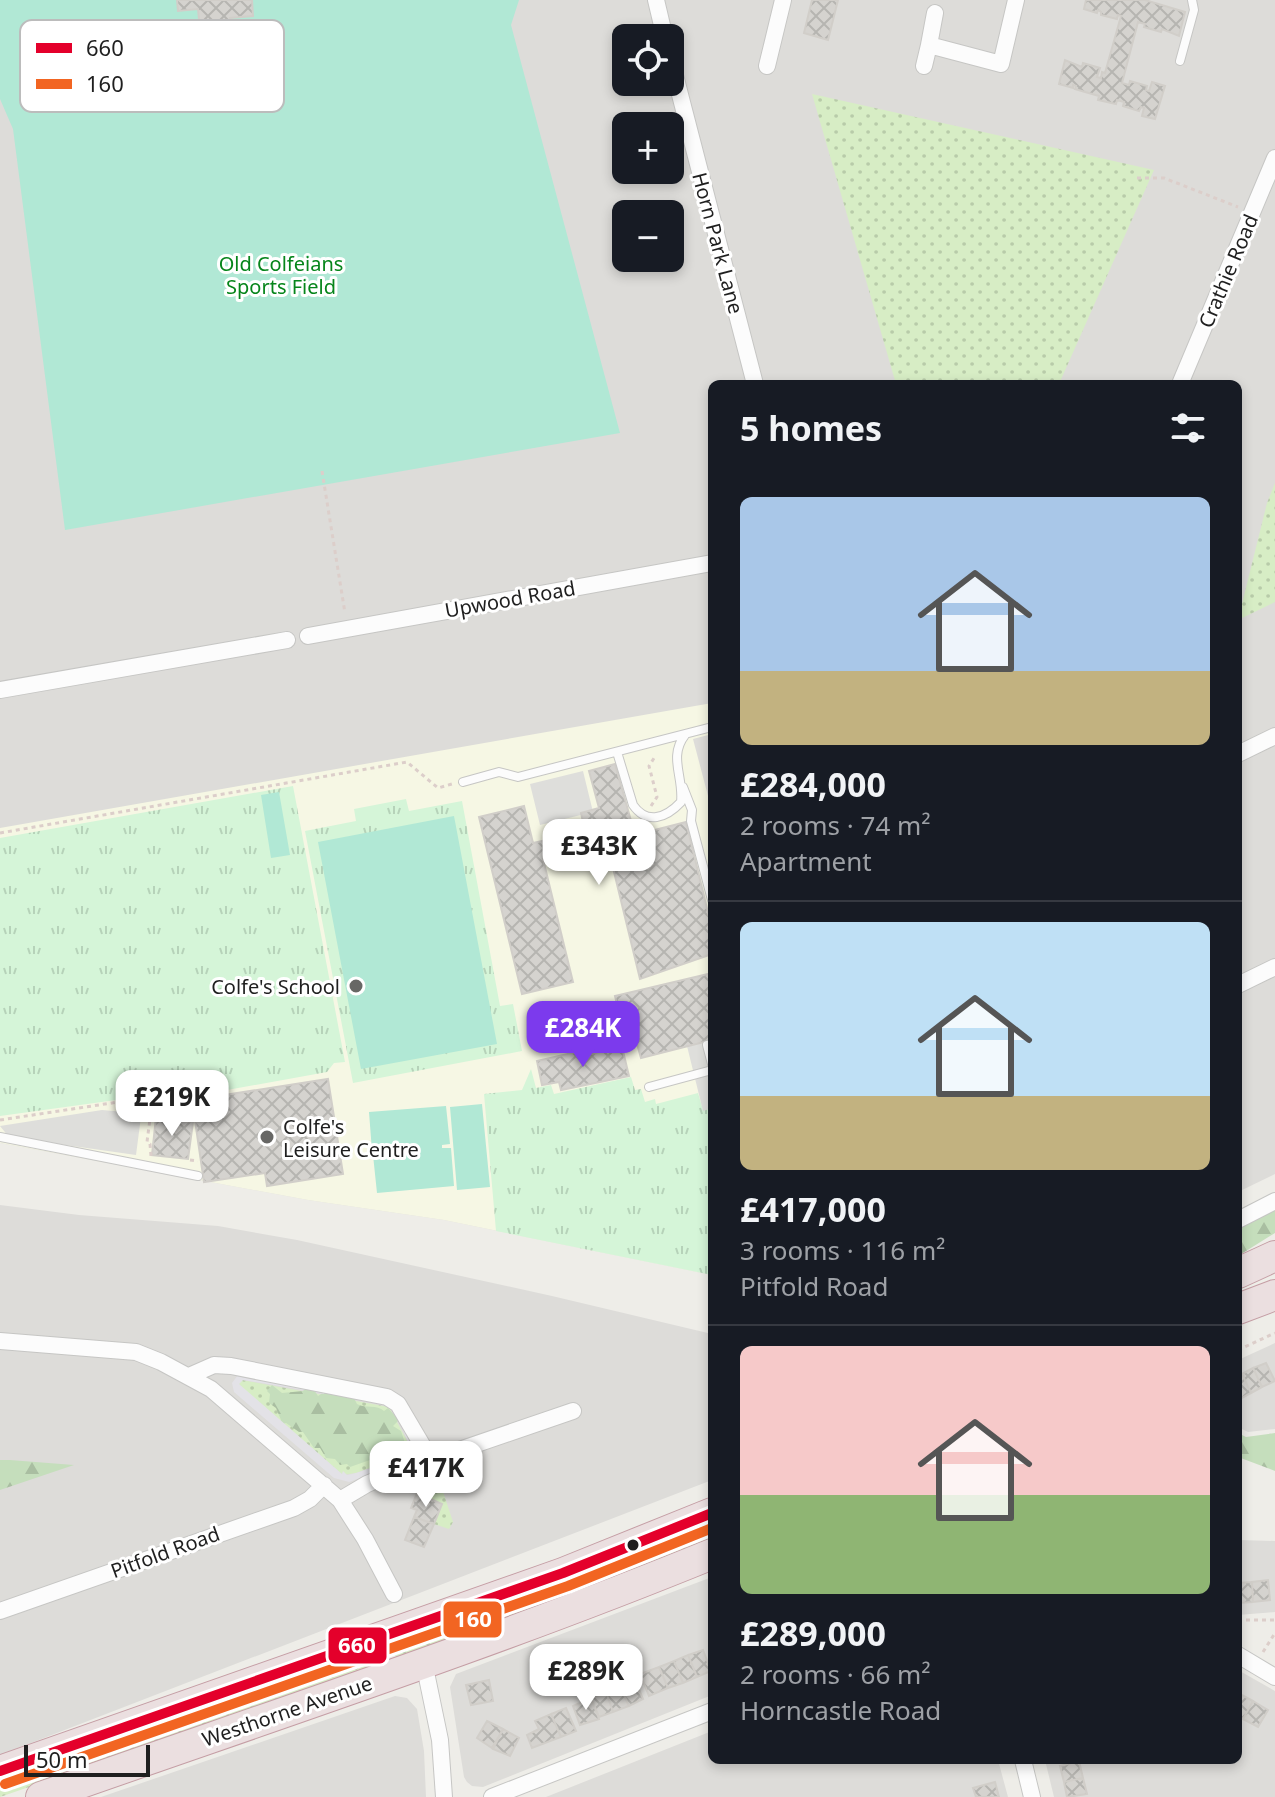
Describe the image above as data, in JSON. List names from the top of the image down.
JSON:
{
  "streets": {
    "highway": ["Westhorne Avenue"],
    "street": [
      "Horn Park Lane",
      "Crathie Road",
      "Upwood Road",
      "Pitfold Road"
    ]
  },
  "parks": ["Old Colfeians Sports Field"],
  "places": ["Colfe's School", "Colfe's Leisure Centre"],
  "lines": ["transit line 660", "transit line 160"],
  "legend": ["660", "160"],
  "scale_bar": "50 m",
  "page": {
    "map_buttons": ["+", "−"],
    "heading": "5 homes",
    "list": [
      {
        "name": "£284,000",
        "note": "2 rooms · 74 m² · Apartment"
      },
      {
        "name": "£417,000",
        "note": "3 rooms · 116 m² · Pitfold Road"
      },
      {
        "name": "£289,000",
        "note": "2 rooms · 66 m² · Horncastle Road"
      }
    ],
    "price": [
      "£343K",
      "£284K",
      "£219K",
      "£417K",
      "£289K"
    ],
    "scale": "50 m"
  }
}
